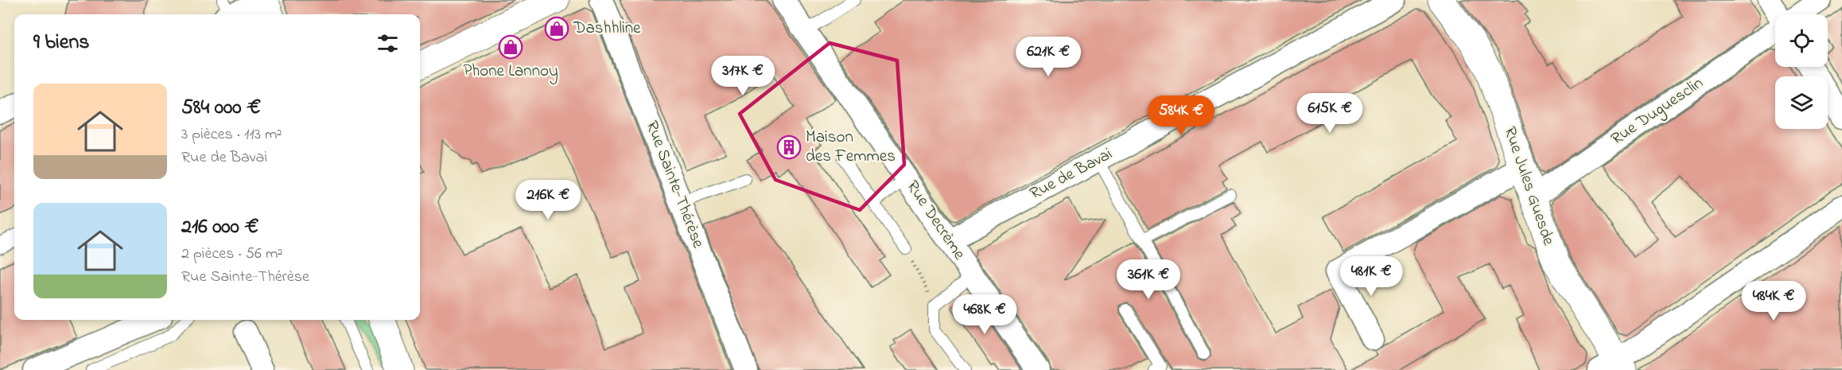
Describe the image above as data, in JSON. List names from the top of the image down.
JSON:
{
  "streets": {
    "street": [
      "Rue Duguesclin",
      "Rue de Bavai",
      "Rue Sainte-Thérèse",
      "Rue Jules Guesde",
      "Rue Decrème"
    ]
  },
  "crossings": [
    ["Rue Duguesclin", "Rue Jules Guesde"],
    ["Rue de Bavai", "Rue Decrème"]
  ],
  "places": {
    "shop": ["Dashhline", "Phone Lannoy"],
    "building": ["Maison des Femmes"]
  },
  "page": {
    "heading": "9 biens",
    "price": [
      "621K €",
      "317K €",
      "615K €",
      "584K €",
      "216K €",
      "481K €",
      "361K €",
      "484K €",
      "468K €"
    ],
    "list": [
      {
        "name": "584 000 €",
        "note": "3 pièces · 113 m² · Rue de Bavai"
      },
      {
        "name": "216 000 €",
        "note": "2 pièces · 56 m² · Rue Sainte-Thérèse"
      }
    ]
  }
}
